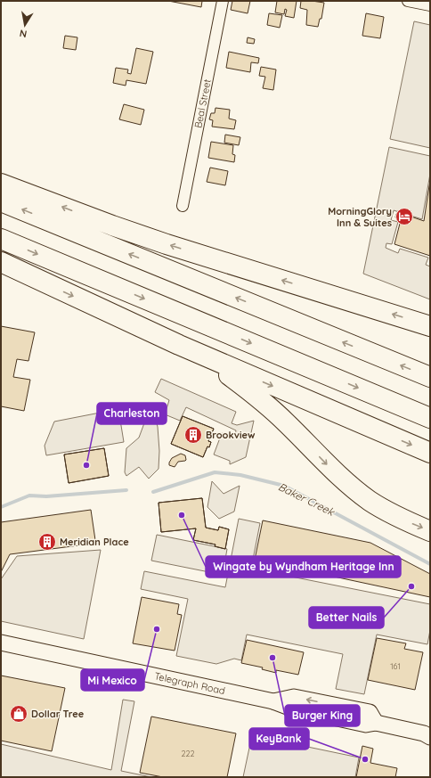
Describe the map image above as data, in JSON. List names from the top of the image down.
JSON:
{
  "streets": {
    "street": ["Beal Street", "Telegraph Road"]
  },
  "water": ["Baker Creek"],
  "places": {
    "hotel": ["MorningGlory Inn & Suites"],
    "building": ["Brookview", "Meridian Place"],
    "other": [
      "Charleston",
      "Wingate by Wyndham Heritage Inn",
      "Better Nails",
      "Mi Mexico",
      "Burger King",
      "KeyBank"
    ],
    "shop": ["Dollar Tree"]
  },
  "house_numbers": ["161", "222"],
  "north": "bottom"
}
